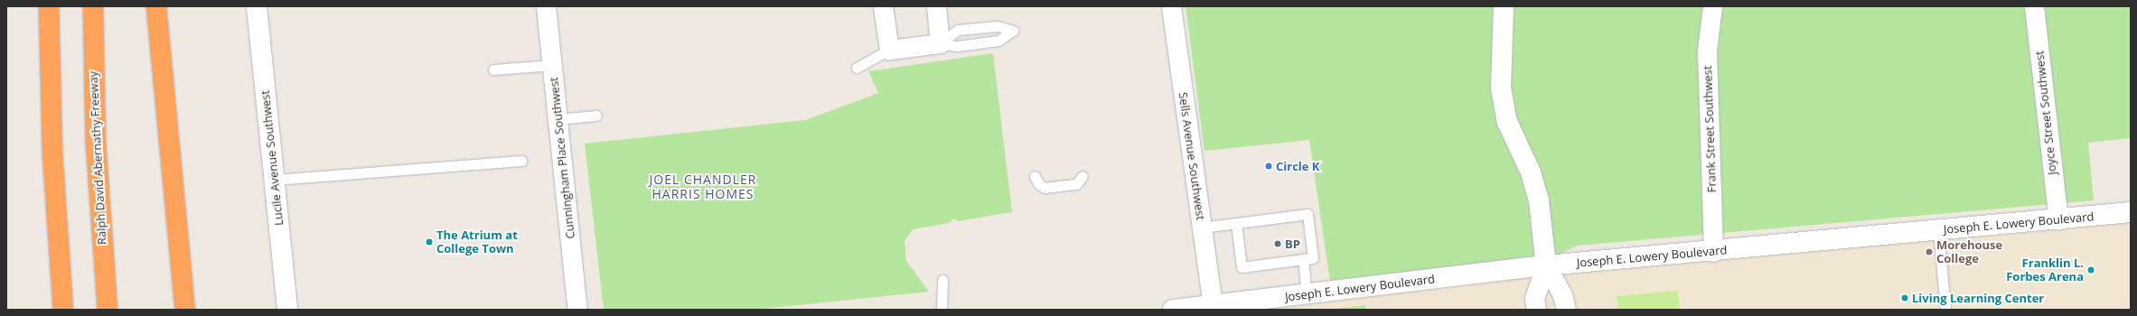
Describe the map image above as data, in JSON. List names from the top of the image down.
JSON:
{
  "streets": {
    "highway": ["Ralph David Abernathy Freeway"],
    "main road": ["Lucile Avenue Southwest", "Joseph E. Lowery Boulevard"],
    "street": [
      "Joyce Street Southwest",
      "Frank Street Southwest",
      "Sells Avenue Southwest",
      "Cunningham Place Southwest"
    ]
  },
  "crossings": [
    ["Joyce Street Southwest", "Joseph E. Lowery Boulevard"],
    ["Frank Street Southwest", "Joseph E. Lowery Boulevard"],
    ["Sells Avenue Southwest", "Joseph E. Lowery Boulevard"]
  ],
  "districts": ["JOEL CHANDLER HARRIS HOMES"],
  "places": [
    "Circle K",
    "The Atrium at College Town",
    "BP",
    "Morehouse College",
    "Franklin L. Forbes Arena",
    "Living Learning Center"
  ]
}
